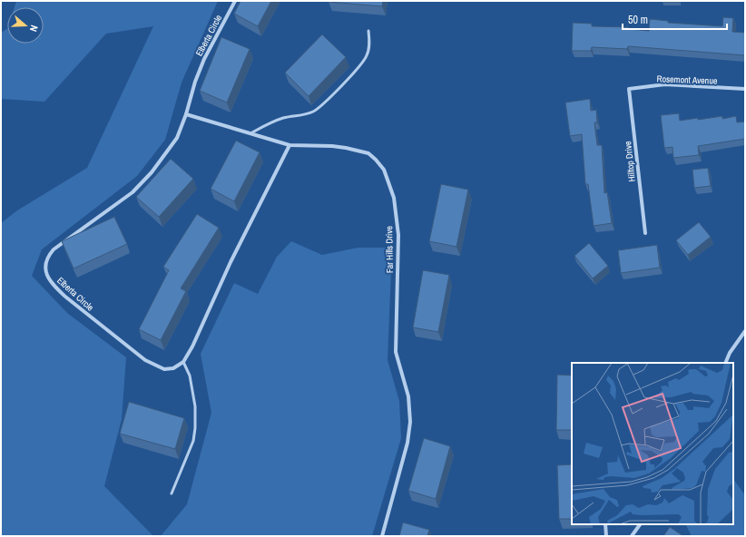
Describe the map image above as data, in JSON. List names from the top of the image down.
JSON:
{
  "streets": {
    "street": [
      "Elberta Circle",
      "Rosemont Avenue",
      "Hilltop Drive",
      "Far Hills Drive"
    ]
  },
  "crossings": [
    ["Elberta Circle", "Far Hills Drive"],
    ["Rosemont Avenue", "Hilltop Drive"]
  ],
  "scale_bar": "50 m",
  "north": "right"
}
